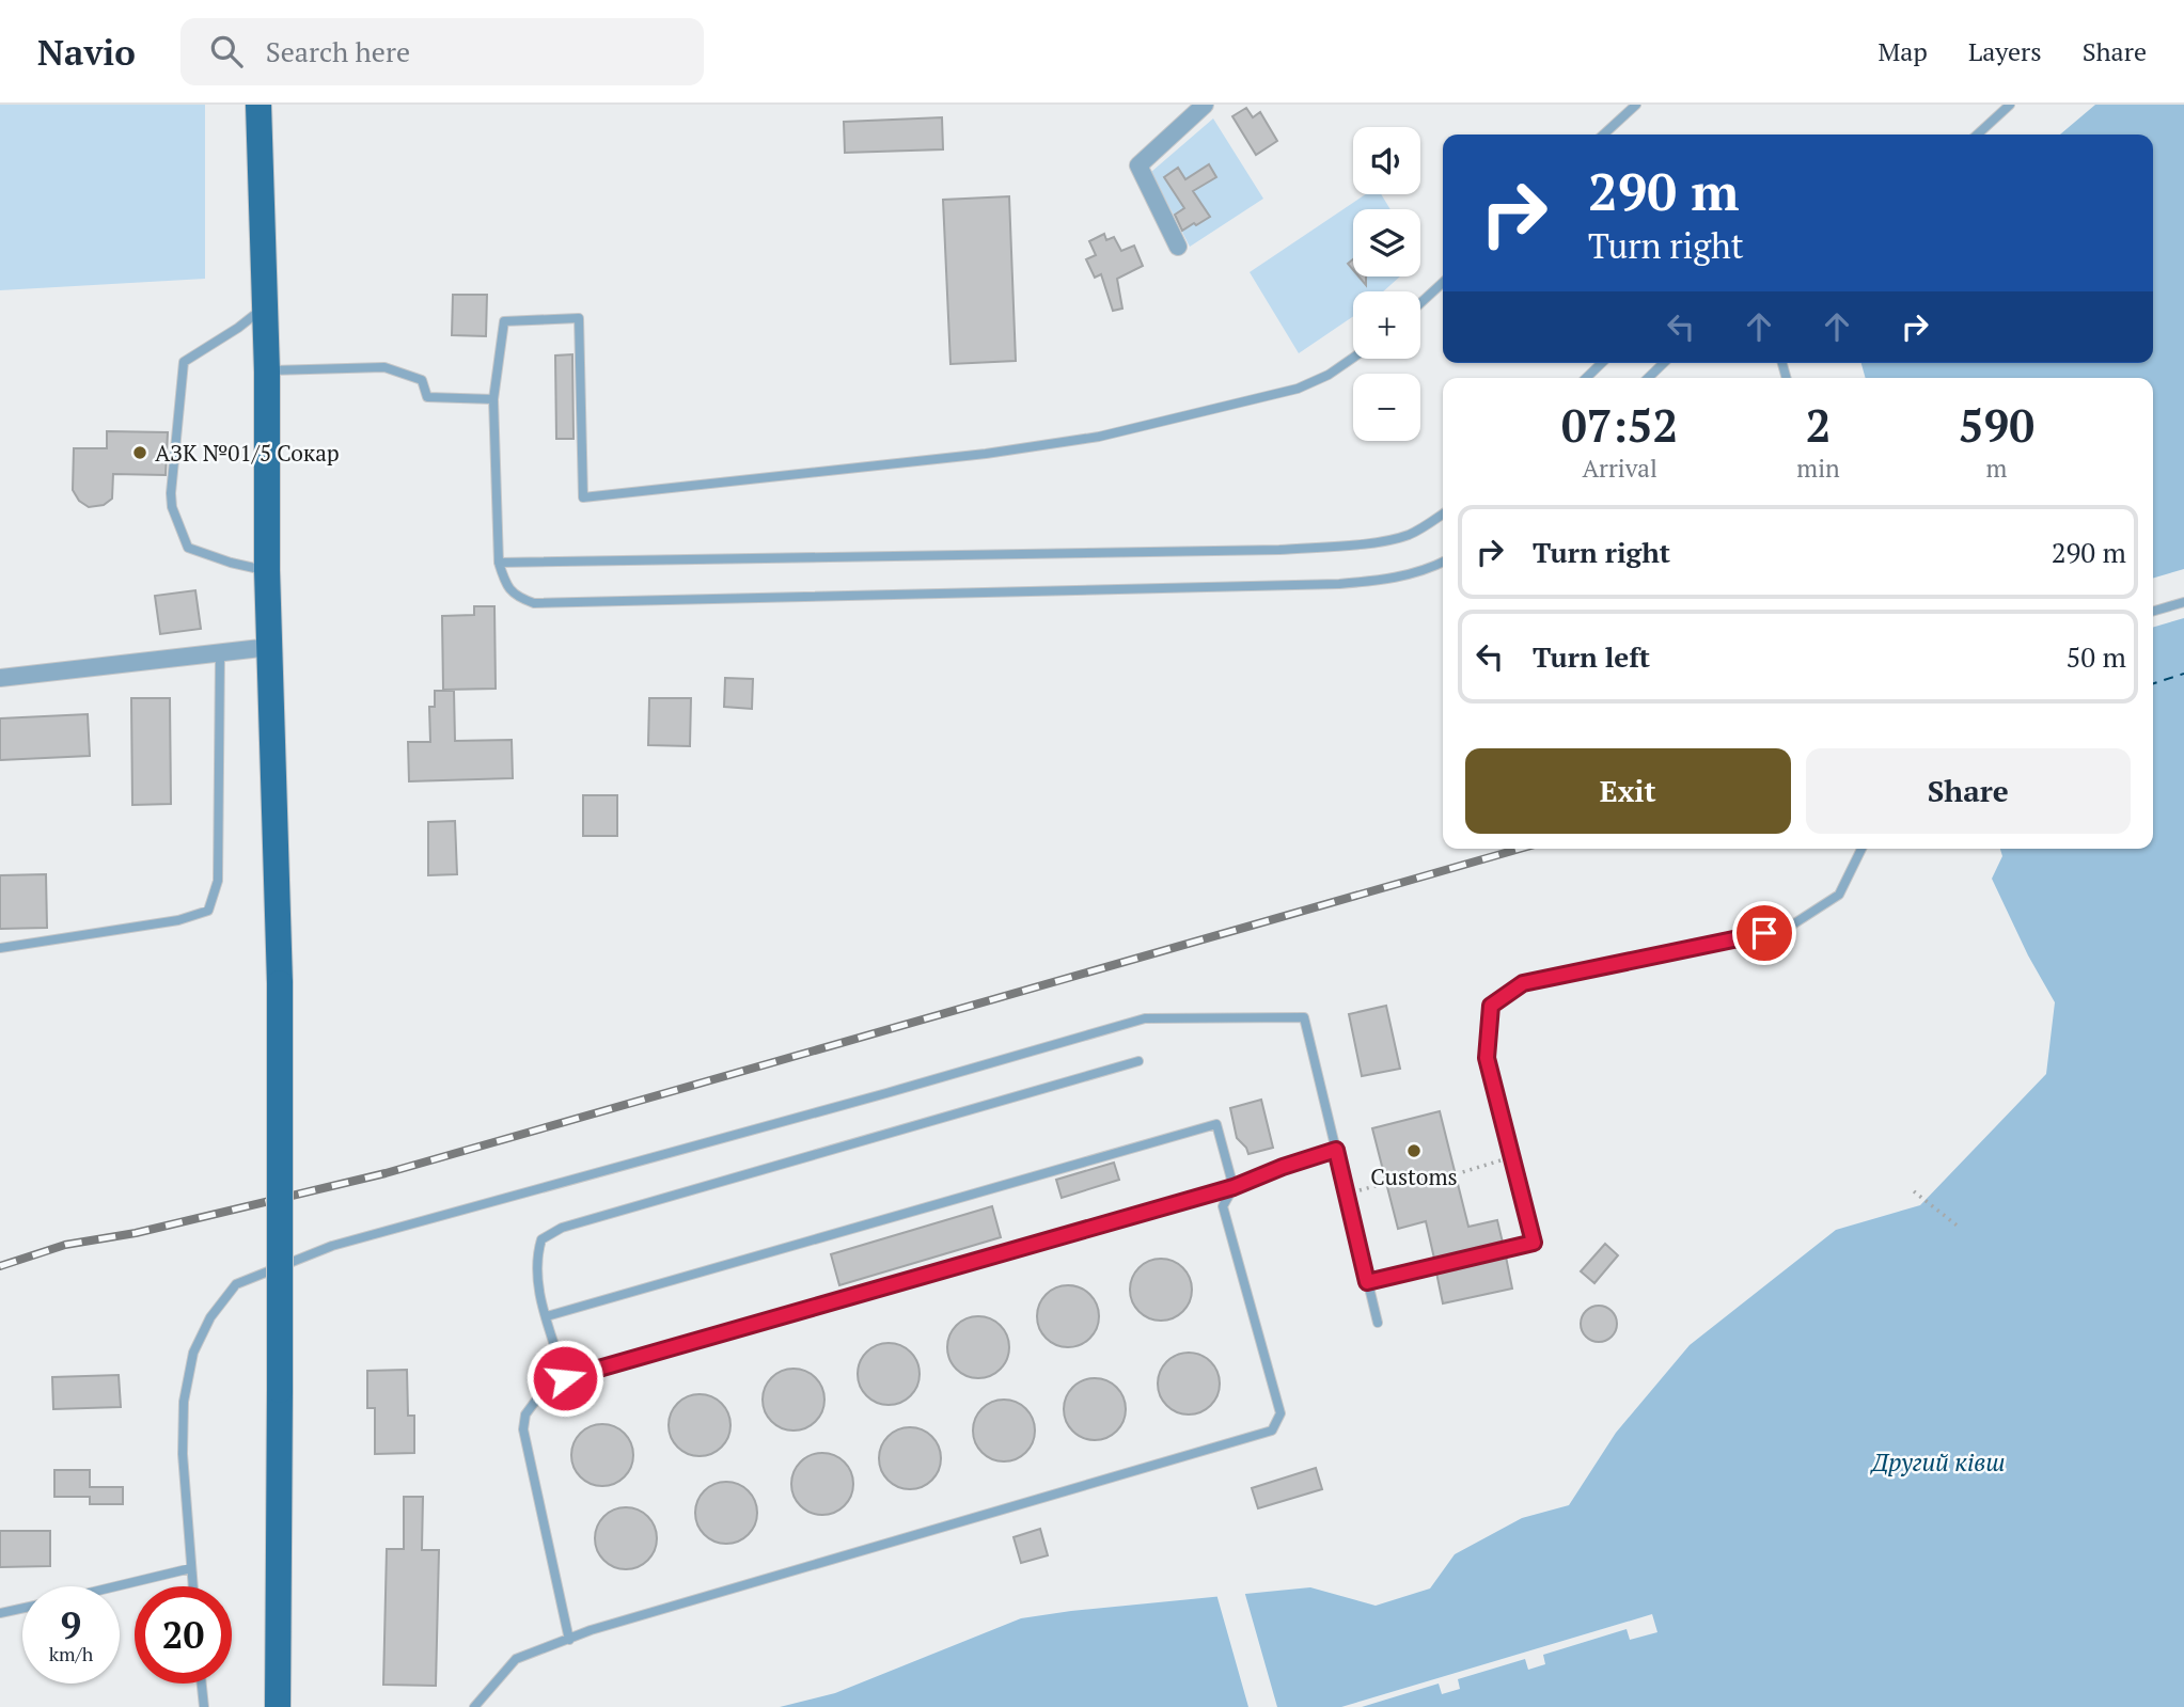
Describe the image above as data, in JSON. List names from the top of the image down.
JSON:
{
  "water": ["Другий ківш"],
  "places": ["АЗК №01/5 Сокар", "Customs"],
  "page": {
    "header": "Navio",
    "search": "Search here",
    "nav": ["Map", "Layers", "Share"],
    "map_buttons": ["+", "−"],
    "turn": ["290 m", "Turn right"],
    "eta": [
      "07:52",
      "Arrival",
      "2",
      "min",
      "590",
      "m"
    ],
    "list": [
      {
        "name": "Turn right",
        "value": "290 m"
      },
      {
        "name": "Turn left",
        "value": "50 m"
      }
    ],
    "buttons": ["Exit", "Share"],
    "speed": "9 km/h",
    "limit": "20"
  }
}
